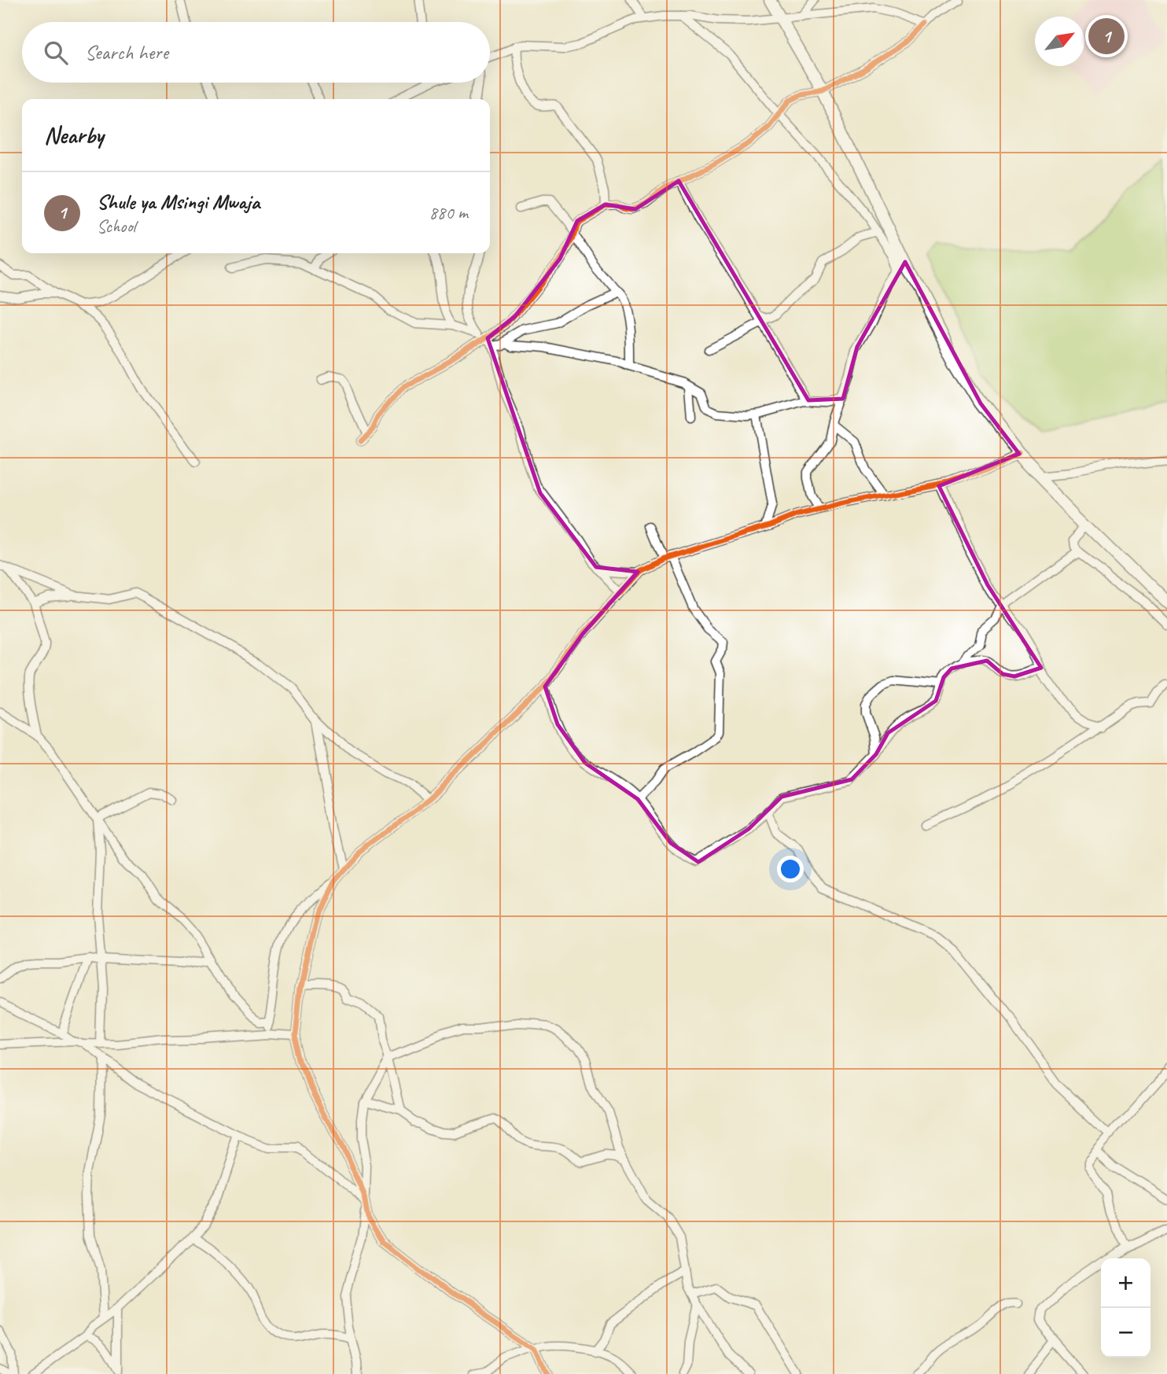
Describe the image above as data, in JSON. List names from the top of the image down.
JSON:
{
  "north": "top right",
  "page": {
    "pins": "1",
    "search": "Search here",
    "heading": "Nearby",
    "list": [
      {
        "mark": "1",
        "name": "Shule ya Msingi Mwaja",
        "note": "School",
        "value": "880 m"
      }
    ],
    "map_buttons": ["+", "−"]
  }
}
